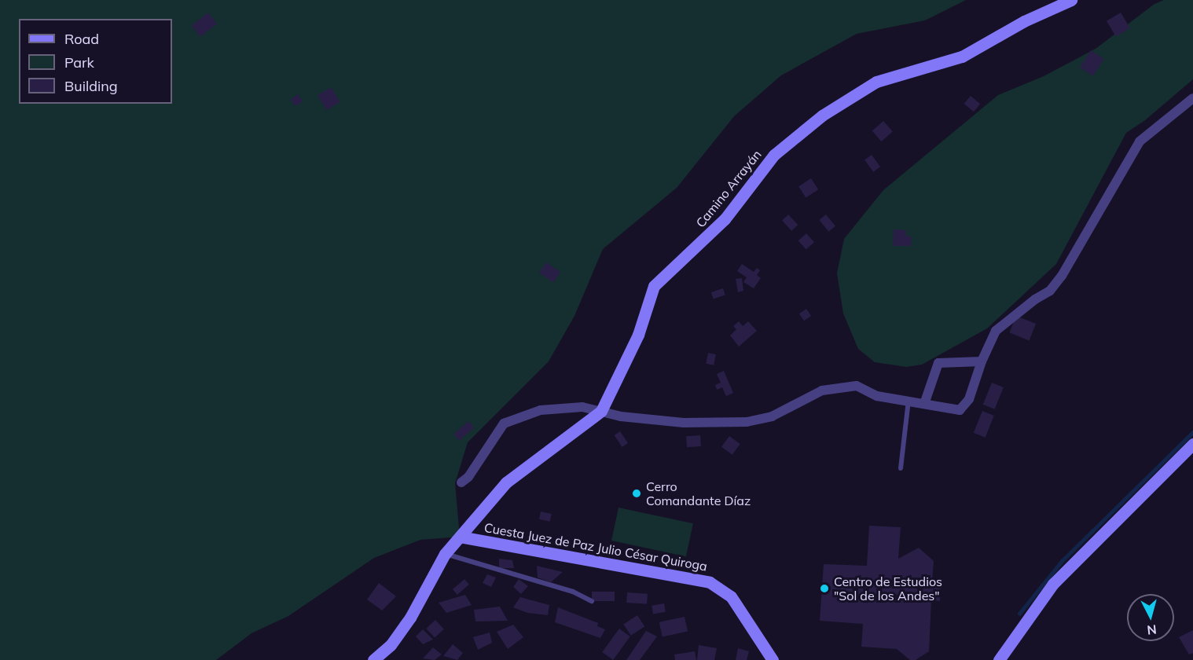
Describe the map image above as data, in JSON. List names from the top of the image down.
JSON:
{
  "streets": {
    "street": ["Camino Arrayán", "Cuesta Juez de Paz Julio César Quiroga"]
  },
  "crossings": [
    ["Camino Arrayán", "Cuesta Juez de Paz Julio César Quiroga"]
  ],
  "places": ["Cerro Comandante Díaz", "Centro de Estudios \"Sol de los Andes\""],
  "legend": ["Road", "Park", "Building"],
  "north": "bottom"
}
